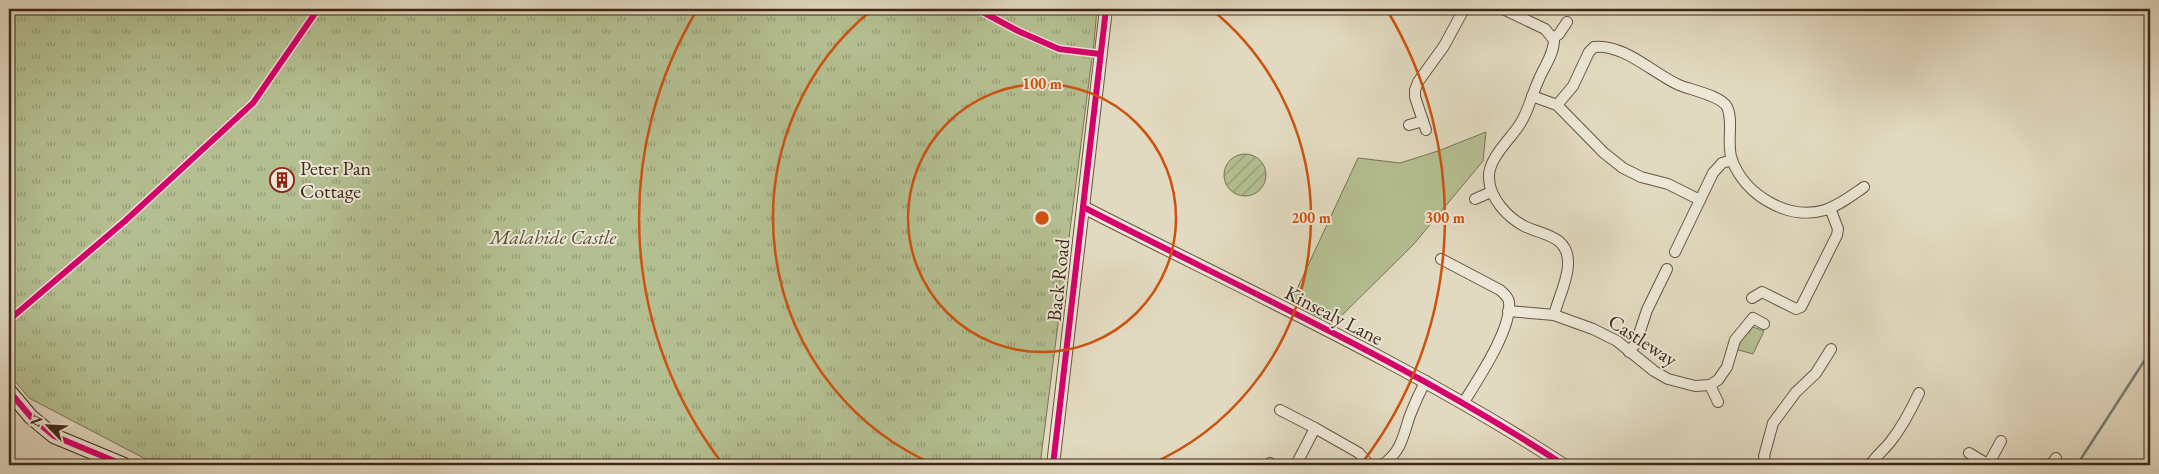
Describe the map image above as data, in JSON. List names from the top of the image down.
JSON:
{
  "streets": {
    "street": ["Back Road", "Kinsealy Lane", "Castleway"]
  },
  "crossings": [
    ["Back Road", "Kinsealy Lane"]
  ],
  "parks": ["Malahide Castle"],
  "places": {
    "building": ["Peter Pan Cottage"]
  },
  "north": "top left",
  "rings": ["100 m", "200 m", "300 m"]
}
